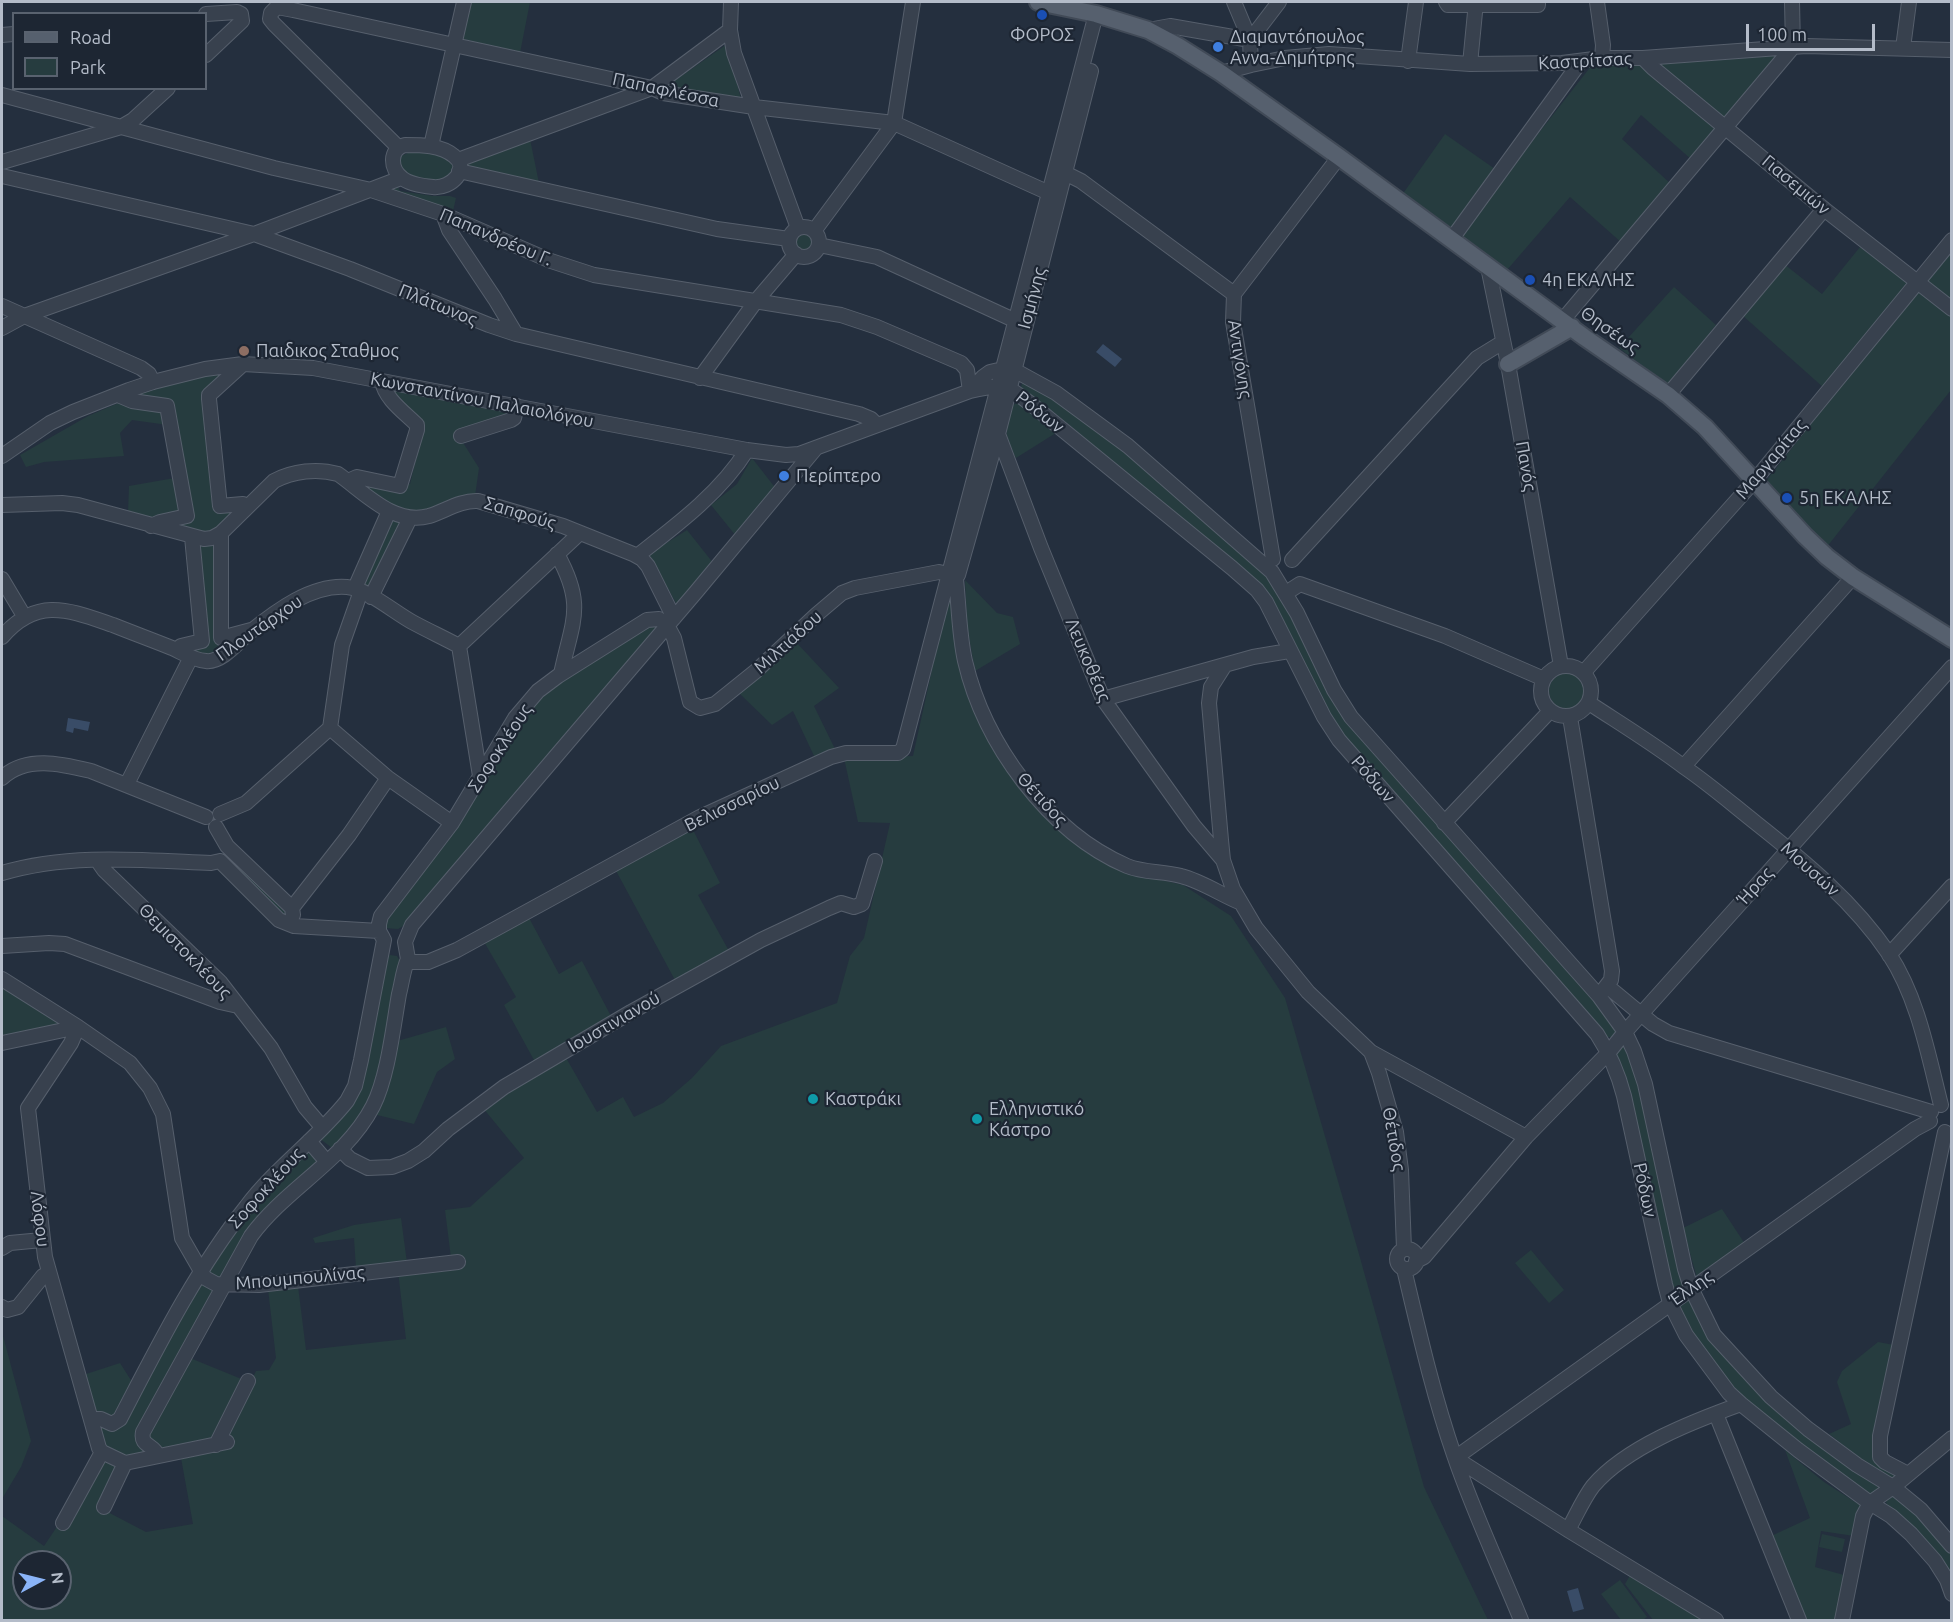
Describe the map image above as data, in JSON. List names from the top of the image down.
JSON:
{
  "streets": {
    "main road": ["Θησέως"],
    "street": [
      "Καστρίτσας",
      "Παπαφλέσσα",
      "Γιασεμιών",
      "Παπανδρέου Γ.",
      "Ισμήνης",
      "Πλάτωνος",
      "Αντιγόνης",
      "Κωνσταντίνου Παλαιολόγου",
      "Ρόδων",
      "Μαργαρίτας",
      "Πανός",
      "Σαπφούς",
      "Πλουτάρχου",
      "Μιλτιάδου",
      "Λευκοθέας",
      "Σοφοκλέους",
      "Θέτιδος",
      "Βελισσαρίου",
      "Μουσών",
      "Ήρας",
      "Θεμιστοκλέους",
      "Ιουστινιανού",
      "Λόφου",
      "Μπουμπουλίνας",
      "Έλλης"
    ]
  },
  "crossings": [
    ["Καστρίτσας", "Γιασεμιών"],
    ["Καστρίτσας", "Θησέως"],
    ["Παπαφλέσσα", "Ισμήνης"],
    ["Γιασεμιών", "Μαργαρίτας"],
    ["Παπανδρέου Γ.", "Κωνσταντίνου Παλαιολόγου"],
    ["Παπανδρέου Γ.", "Ρόδων"],
    ["Ισμήνης", "Θησέως"],
    ["Ισμήνης", "Ρόδων"],
    ["Ισμήνης", "Μιλτιάδου"],
    ["Ισμήνης", "Λευκοθέας"],
    ["Ισμήνης", "Θέτιδος"],
    ["Ισμήνης", "Βελισσαρίου"],
    ["Πλάτωνος", "Κωνσταντίνου Παλαιολόγου"],
    ["Θησέως", "Αντιγόνης"],
    ["Θησέως", "Μαργαρίτας"],
    ["Θησέως", "Πανός"],
    ["Αντιγόνης", "Ρόδων"],
    ["Κωνσταντίνου Παλαιολόγου", "Ρόδων"],
    ["Ρόδων", "Ήρας"],
    ["Ρόδων", "Έλλης"],
    ["Μαργαρίτας", "Πανός"],
    ["Μαργαρίτας", "Μουσών"],
    ["Πανός", "Μουσών"],
    ["Σαπφούς", "Μιλτιάδου"],
    ["Μιλτιάδου", "Σοφοκλέους"],
    ["Μιλτιάδου", "Θέτιδος"],
    ["Μιλτιάδου", "Βελισσαρίου"],
    ["Λευκοθέας", "Θέτιδος"],
    ["Σοφοκλέους", "Βελισσαρίου"],
    ["Σοφοκλέους", "Θεμιστοκλέους"],
    ["Σοφοκλέους", "Ιουστινιανού"],
    ["Σοφοκλέους", "Λόφου"],
    ["Σοφοκλέους", "Μπουμπουλίνας"],
    ["Θέτιδος", "Βελισσαρίου"],
    ["Θέτιδος", "Ήρας"],
    ["Θέτιδος", "Έλλης"],
    ["Μουσών", "Ήρας"],
    ["Μουσών", "Έλλης"]
  ],
  "places": [
    "ΦΟΡΟΣ",
    "Διαμαντόπουλος Αννα-Δημήτρης",
    "4η ΕΚΑΛΗΣ",
    "Παιδικος Σταθμος",
    "Περίπτερο",
    "5η ΕΚΑΛΗΣ",
    "Καστράκι",
    "Ελληνιστικό Κάστρο"
  ],
  "legend": ["Road", "Park"],
  "scale_bar": "100 m",
  "north": "right"
}
